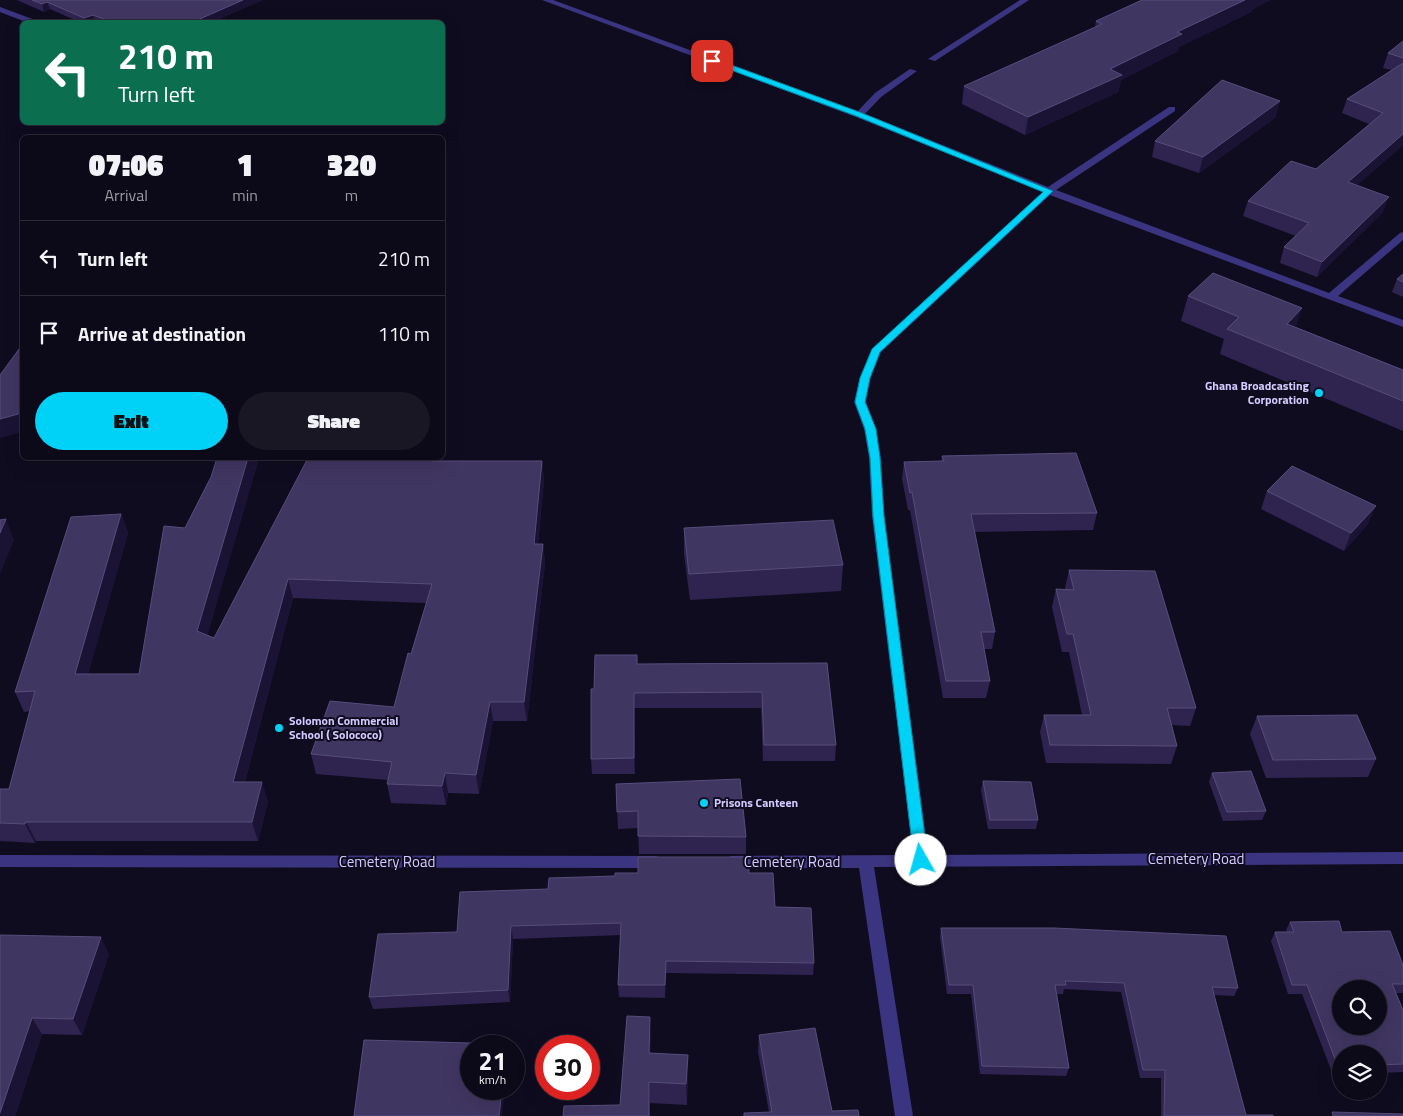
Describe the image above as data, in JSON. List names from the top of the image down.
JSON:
{
  "streets": {
    "street": ["Cemetery Road"]
  },
  "places": ["Ghana Broadcasting Corporation", "Solomon Commercial School ( Solococo)", "Prisons Canteen"],
  "page": {
    "turn": ["210 m", "Turn left"],
    "eta": [
      "07:06",
      "Arrival",
      "1",
      "min",
      "320",
      "m"
    ],
    "list": [
      {
        "name": "Turn left",
        "value": "210 m"
      },
      {
        "name": "Arrive at destination",
        "value": "110 m"
      }
    ],
    "buttons": ["Exit", "Share"],
    "speed": "21 km/h",
    "limit": "30"
  }
}
